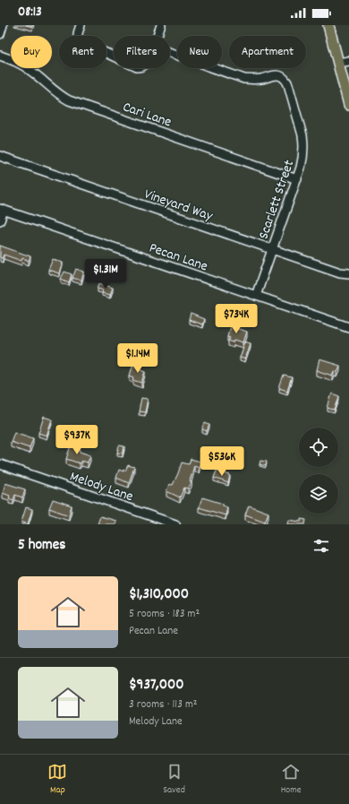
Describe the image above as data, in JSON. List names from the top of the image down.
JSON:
{
  "streets": {
    "street": [
      "Cari Lane",
      "Scarlett Street",
      "Vineyard Way",
      "Pecan Lane",
      "Melody Lane"
    ]
  },
  "crossings": [
    ["Cari Lane", "Scarlett Street"],
    ["Scarlett Street", "Vineyard Way"],
    ["Scarlett Street", "Pecan Lane"]
  ],
  "page": {
    "status": "08:13",
    "chip": [
      "Buy",
      "Rent",
      "Filters",
      "New",
      "Apartment"
    ],
    "price": [
      "$1.31M",
      "$734K",
      "$1.14M",
      "$937K",
      "$536K"
    ],
    "heading": "5 homes",
    "list": [
      {
        "name": "$1,310,000",
        "note": "5 rooms · 183 m² · Pecan Lane"
      },
      {
        "name": "$937,000",
        "note": "3 rooms · 113 m² · Melody Lane"
      }
    ],
    "tabs": ["Map", "Saved", "Home"]
  }
}
